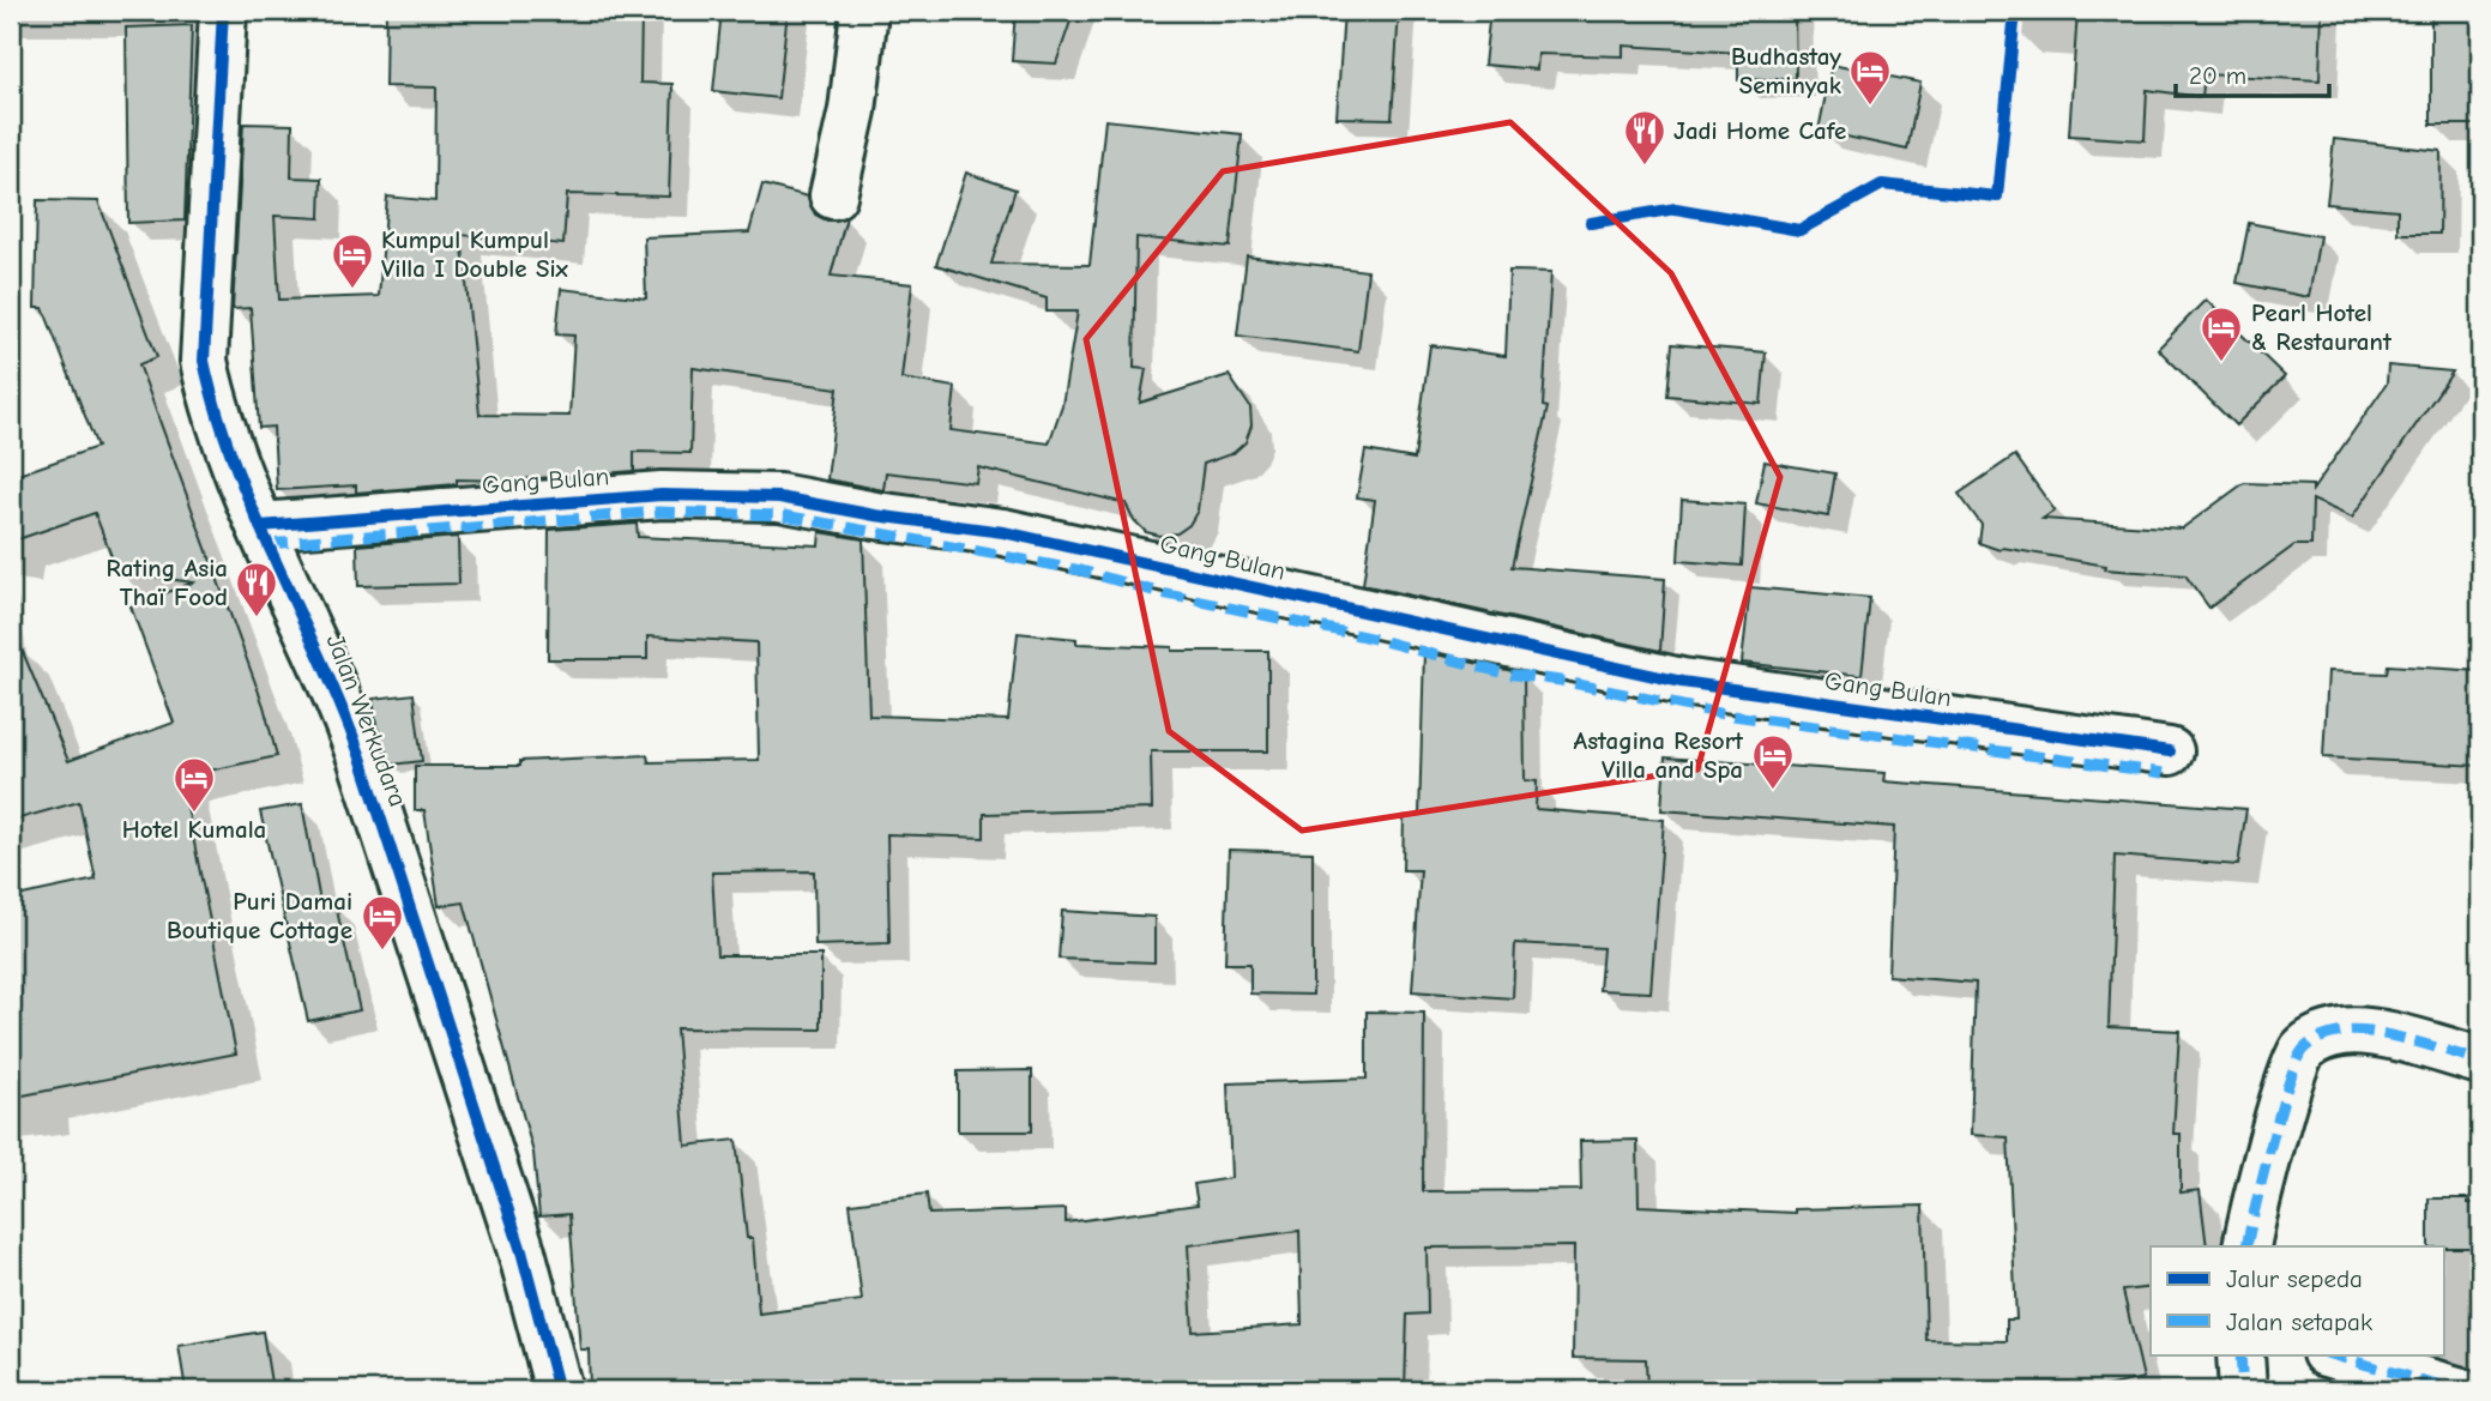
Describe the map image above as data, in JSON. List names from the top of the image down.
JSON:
{
  "streets": {
    "street": ["Gang Bulan", "Jalan Werkudara"]
  },
  "crossings": [
    ["Gang Bulan", "Jalan Werkudara"]
  ],
  "places": {
    "hotel": [
      "Budhastay Seminyak",
      "Kumpul Kumpul Villa I Double Six",
      "Pearl Hotel & Restaurant",
      "Astagina Resort Villa and Spa",
      "Hotel Kumala",
      "Puri Damai Boutique Cottage"
    ],
    "restaurant": ["Jadi Home Cafe", "Rating Asia Thaï Food"]
  },
  "legend": ["Jalur sepeda", "Jalan setapak"],
  "scale_bar": "20 m"
}
